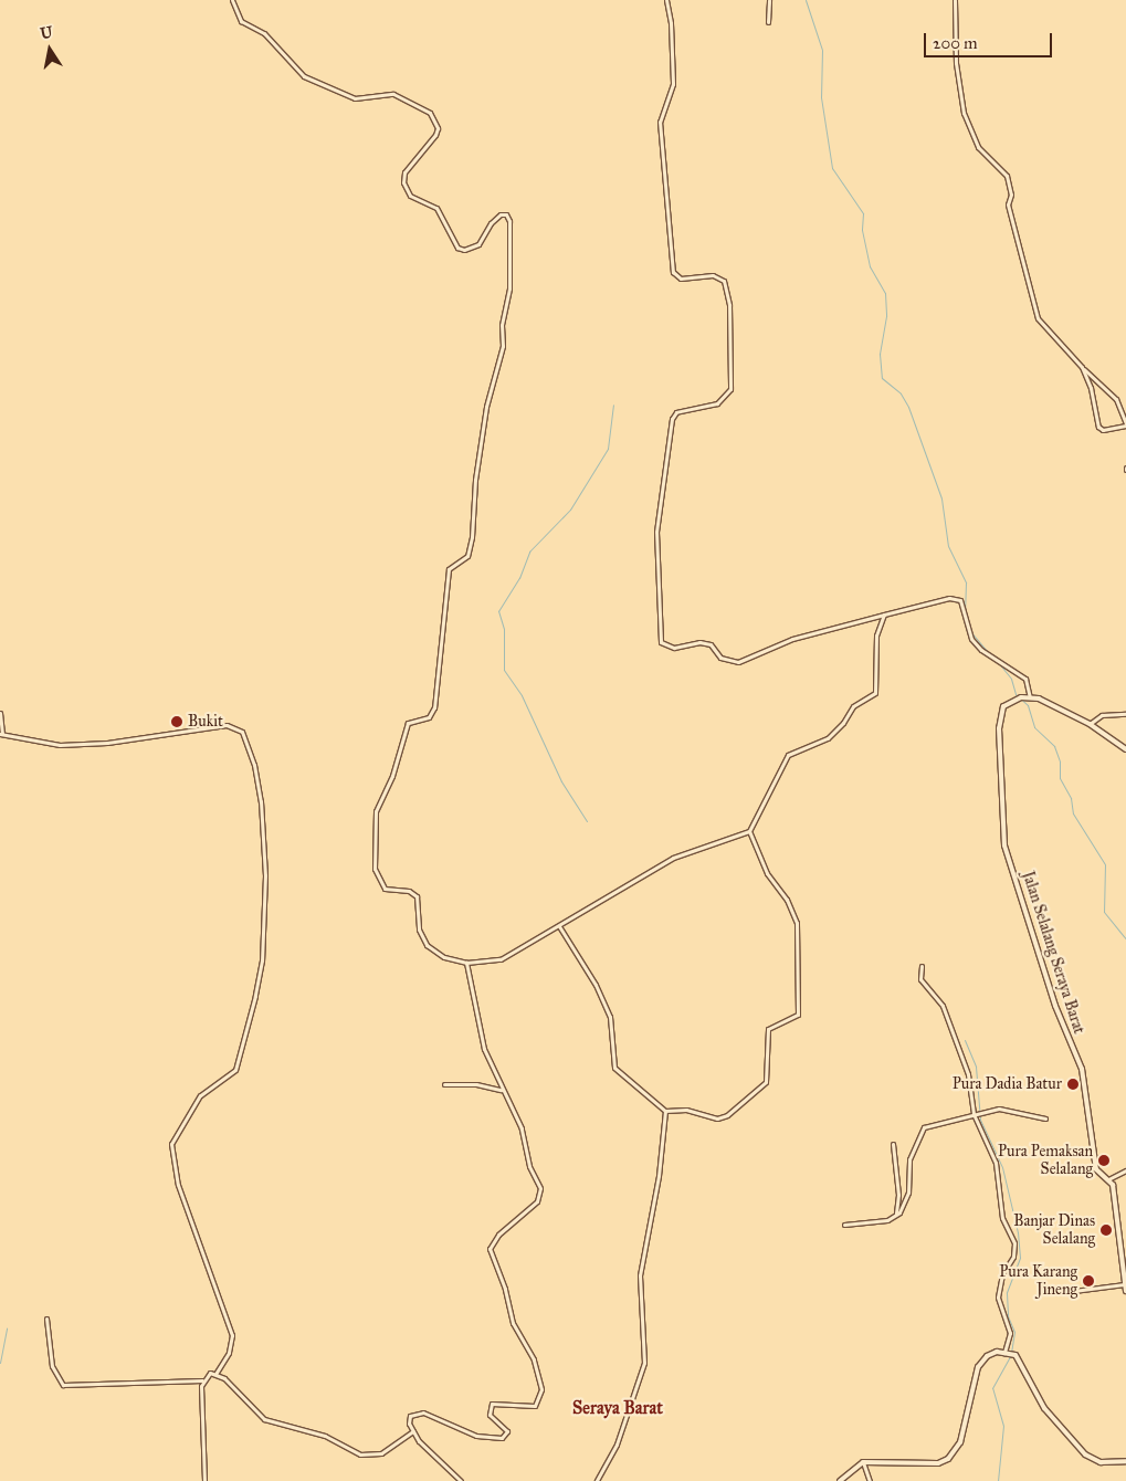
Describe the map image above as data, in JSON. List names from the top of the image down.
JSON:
{
  "streets": {
    "street": ["Jalan Selalang Seraya Barat"]
  },
  "districts": ["Seraya Barat"],
  "places": [
    "Bukit",
    "Pura Dadia Batur",
    "Pura Pemaksan Selalang",
    "Banjar Dinas Selalang",
    "Pura Karang Jineng"
  ],
  "scale_bar": "200 m",
  "north": "top"
}
